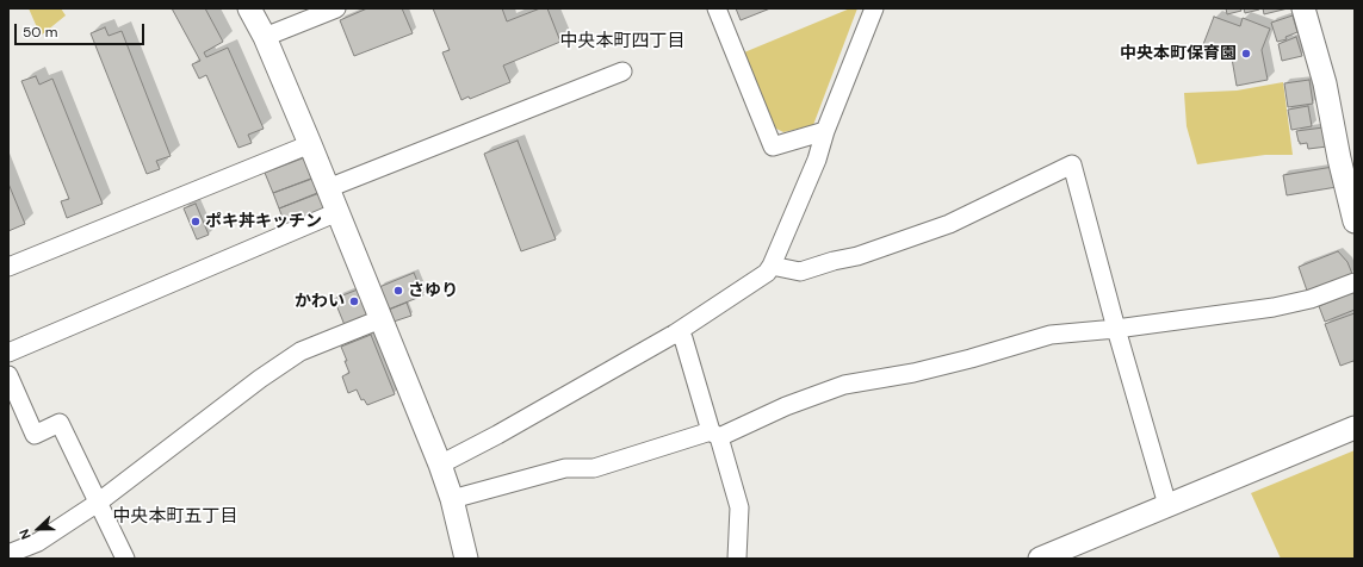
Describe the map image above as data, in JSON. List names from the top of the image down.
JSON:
{
  "districts": ["中央本町四丁目", "中央本町五丁目"],
  "places": [
    "中央本町保育園",
    "ポキ丼キッチン",
    "さゆり",
    "かわい"
  ],
  "scale_bar": "50 m",
  "north": "left"
}
